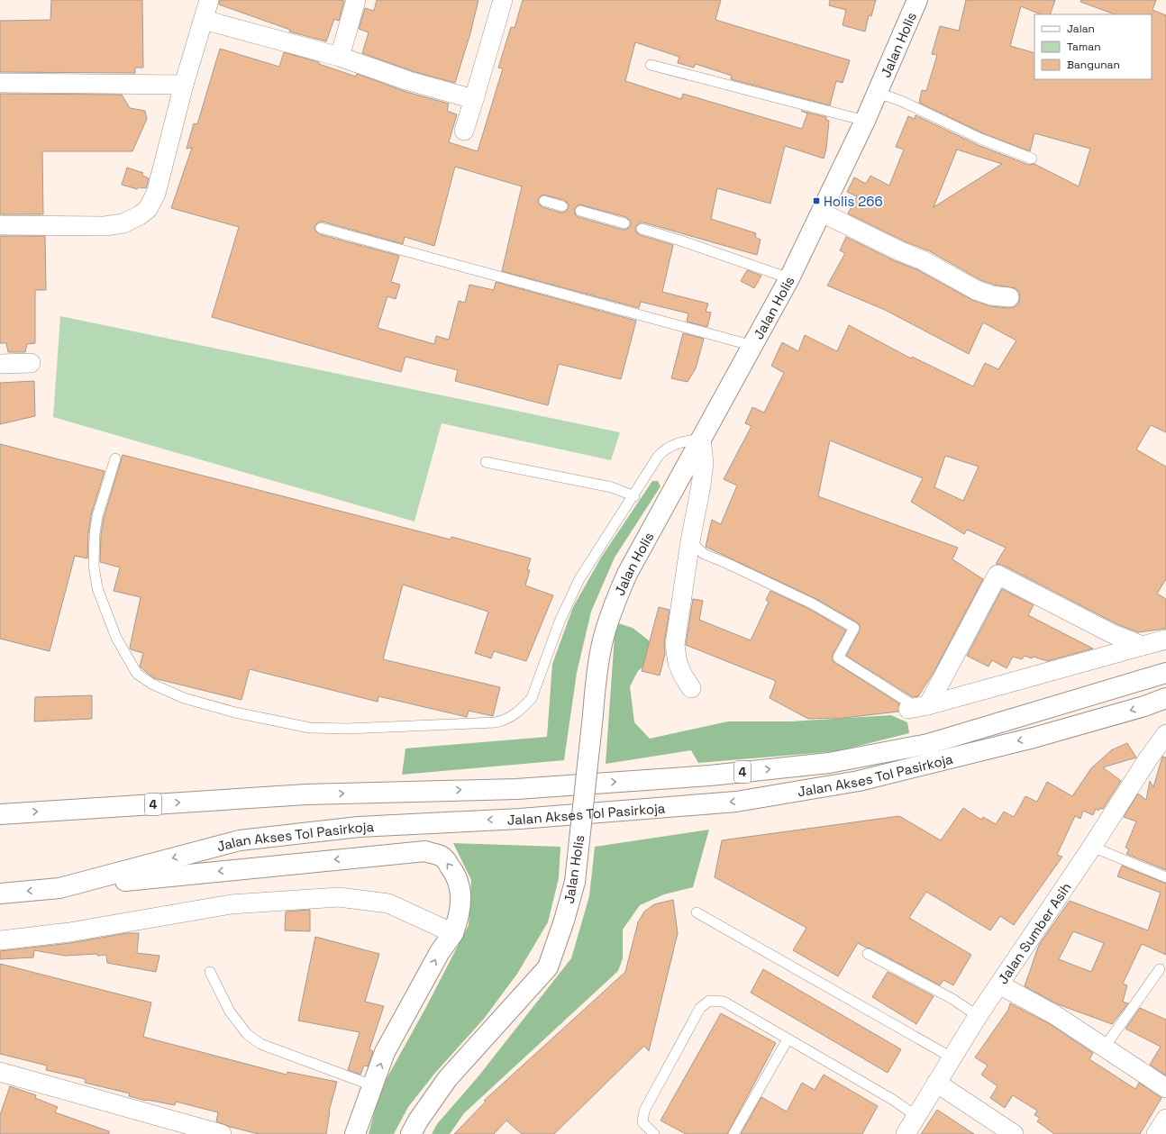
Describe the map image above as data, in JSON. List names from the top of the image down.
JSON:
{
  "streets": {
    "main road": ["Jalan Holis", "4", "Jalan Akses Tol Pasirkoja"],
    "street": ["Jalan Sumber Asih"]
  },
  "places": {
    "transit": ["Holis 266"]
  },
  "legend": ["Jalan", "Taman", "Bangunan"]
}
